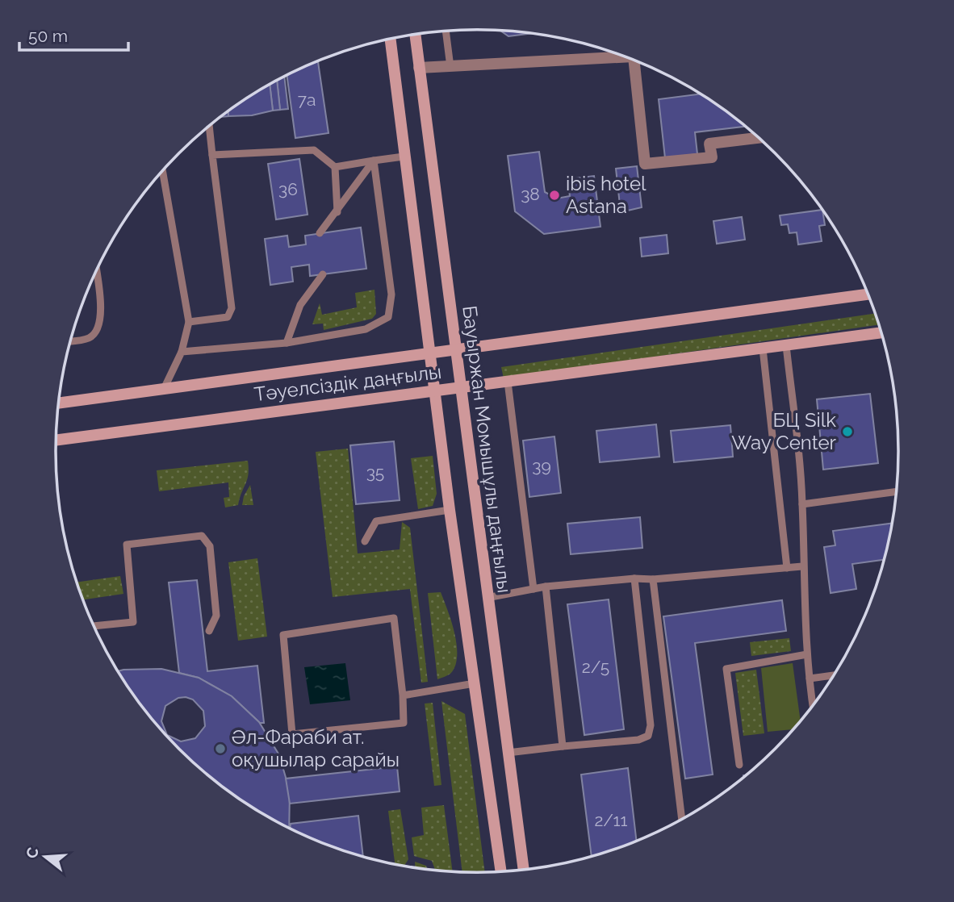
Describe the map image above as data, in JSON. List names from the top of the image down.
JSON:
{
  "streets": {
    "main road": ["Тәуелсіздік даңғылы", "Бауыржан Момышұлы даңғылы"]
  },
  "crossings": [
    ["Тәуелсіздік даңғылы", "Бауыржан Момышұлы даңғылы"]
  ],
  "places": ["ibis hotel Astana", "БЦ Silk Way Center", "Әл-Фараби ат. оқушылар сарайы"],
  "house_numbers": [
    "7а",
    "36",
    "38",
    "39",
    "35",
    "2/5",
    "2/11"
  ],
  "scale_bar": "50 m",
  "north": "left"
}
